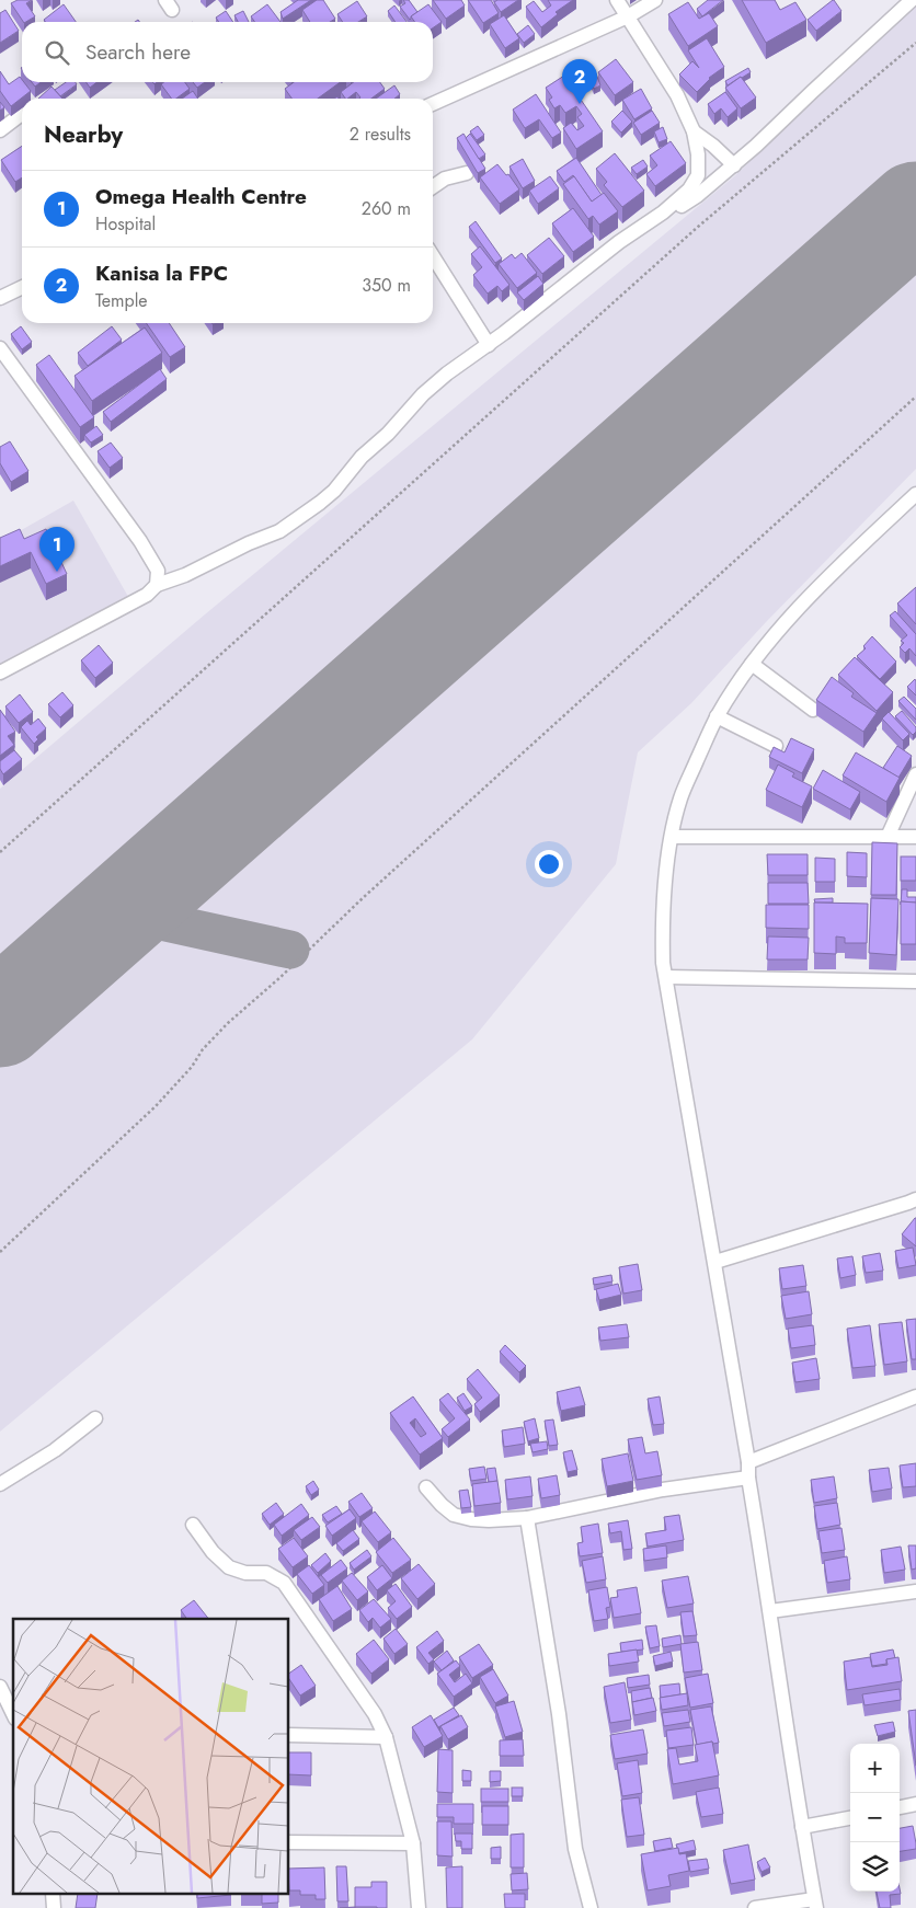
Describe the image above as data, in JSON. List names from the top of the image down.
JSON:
{
  "page": {
    "search": "Search here",
    "pins": ["2", "1"],
    "heading": ["Nearby", "2 results"],
    "list": [
      {
        "mark": "1",
        "name": "Omega Health Centre",
        "note": "Hospital",
        "value": "260 m"
      },
      {
        "mark": "2",
        "name": "Kanisa la FPC",
        "note": "Temple",
        "value": "350 m"
      }
    ],
    "map_buttons": ["+", "−"]
  }
}
